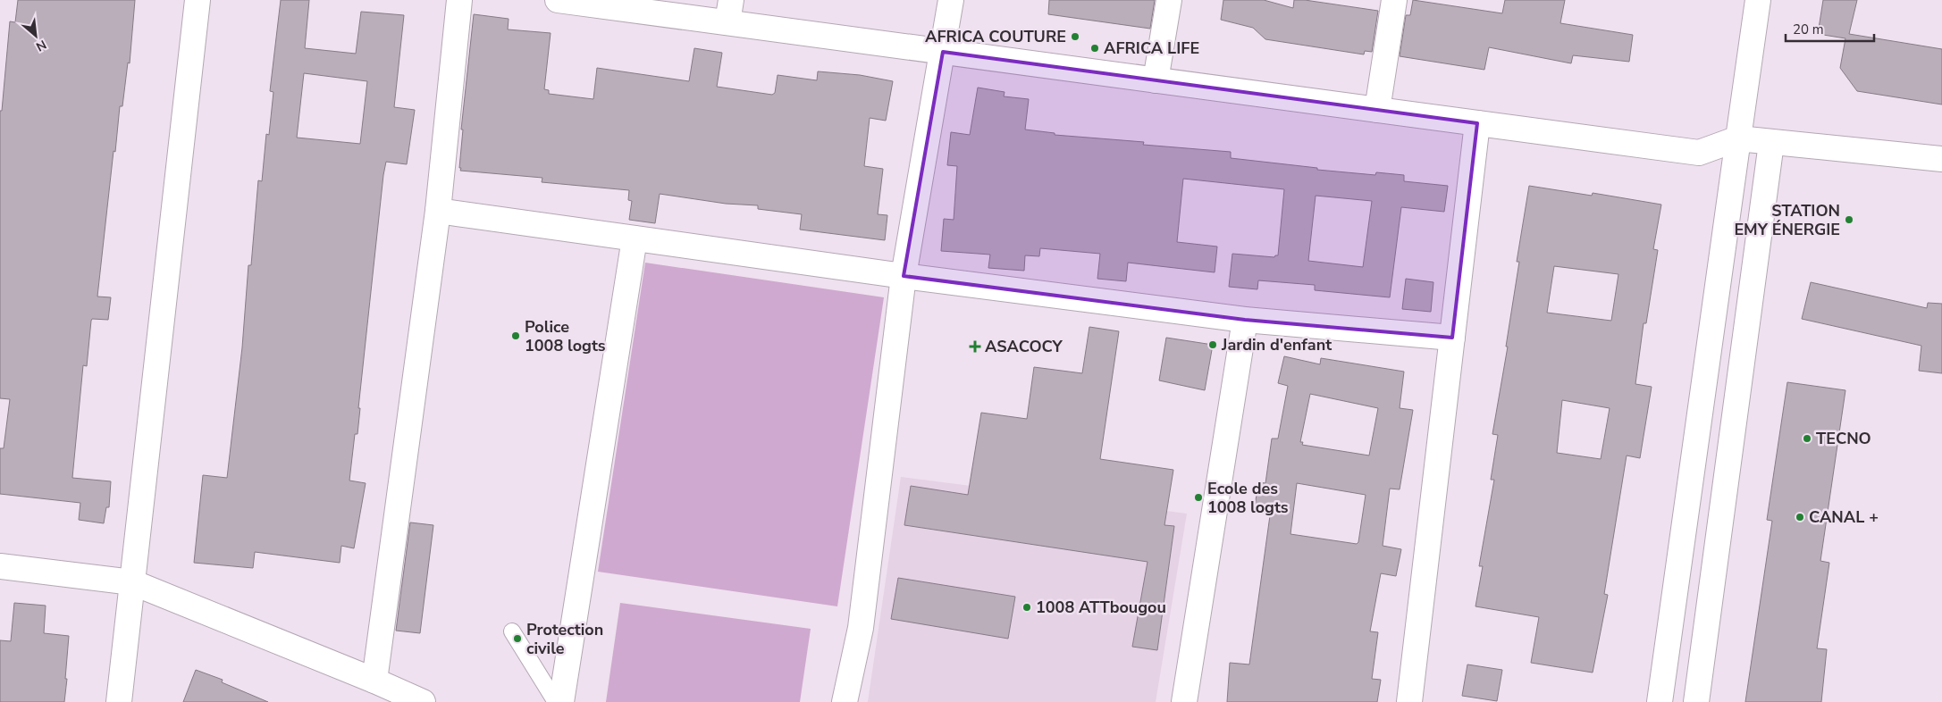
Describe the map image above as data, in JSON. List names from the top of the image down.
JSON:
{
  "places": {
    "other": [
      "AFRICA COUTURE",
      "AFRICA LIFE",
      "STATION EMY ÉNERGIE",
      "Police 1008 logts",
      "Jardin d'enfant",
      "TECNO",
      "Ecole des 1008 logts",
      "CANAL +",
      "1008 ATTbougou",
      "Protection civile"
    ],
    "health": ["ASACOCY"]
  },
  "scale_bar": "20 m",
  "north": "bottom right"
}
